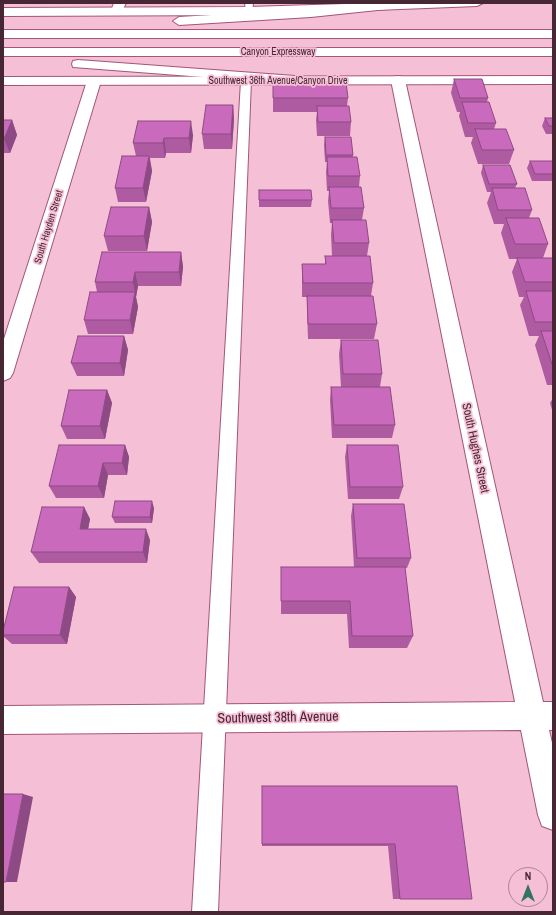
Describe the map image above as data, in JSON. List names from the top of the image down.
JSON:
{
  "streets": {
    "main road": [
      "Canyon Expressway",
      "Southwest 36th Avenue/Canyon Drive",
      "South Hayden Street",
      "South Hughes Street",
      "Southwest 38th Avenue"
    ]
  },
  "crossings": [
    ["Southwest 36th Avenue/Canyon Drive", "South Hayden Street"],
    ["Southwest 36th Avenue/Canyon Drive", "South Hughes Street"],
    ["South Hughes Street", "Southwest 38th Avenue"]
  ],
  "north": "top"
}
